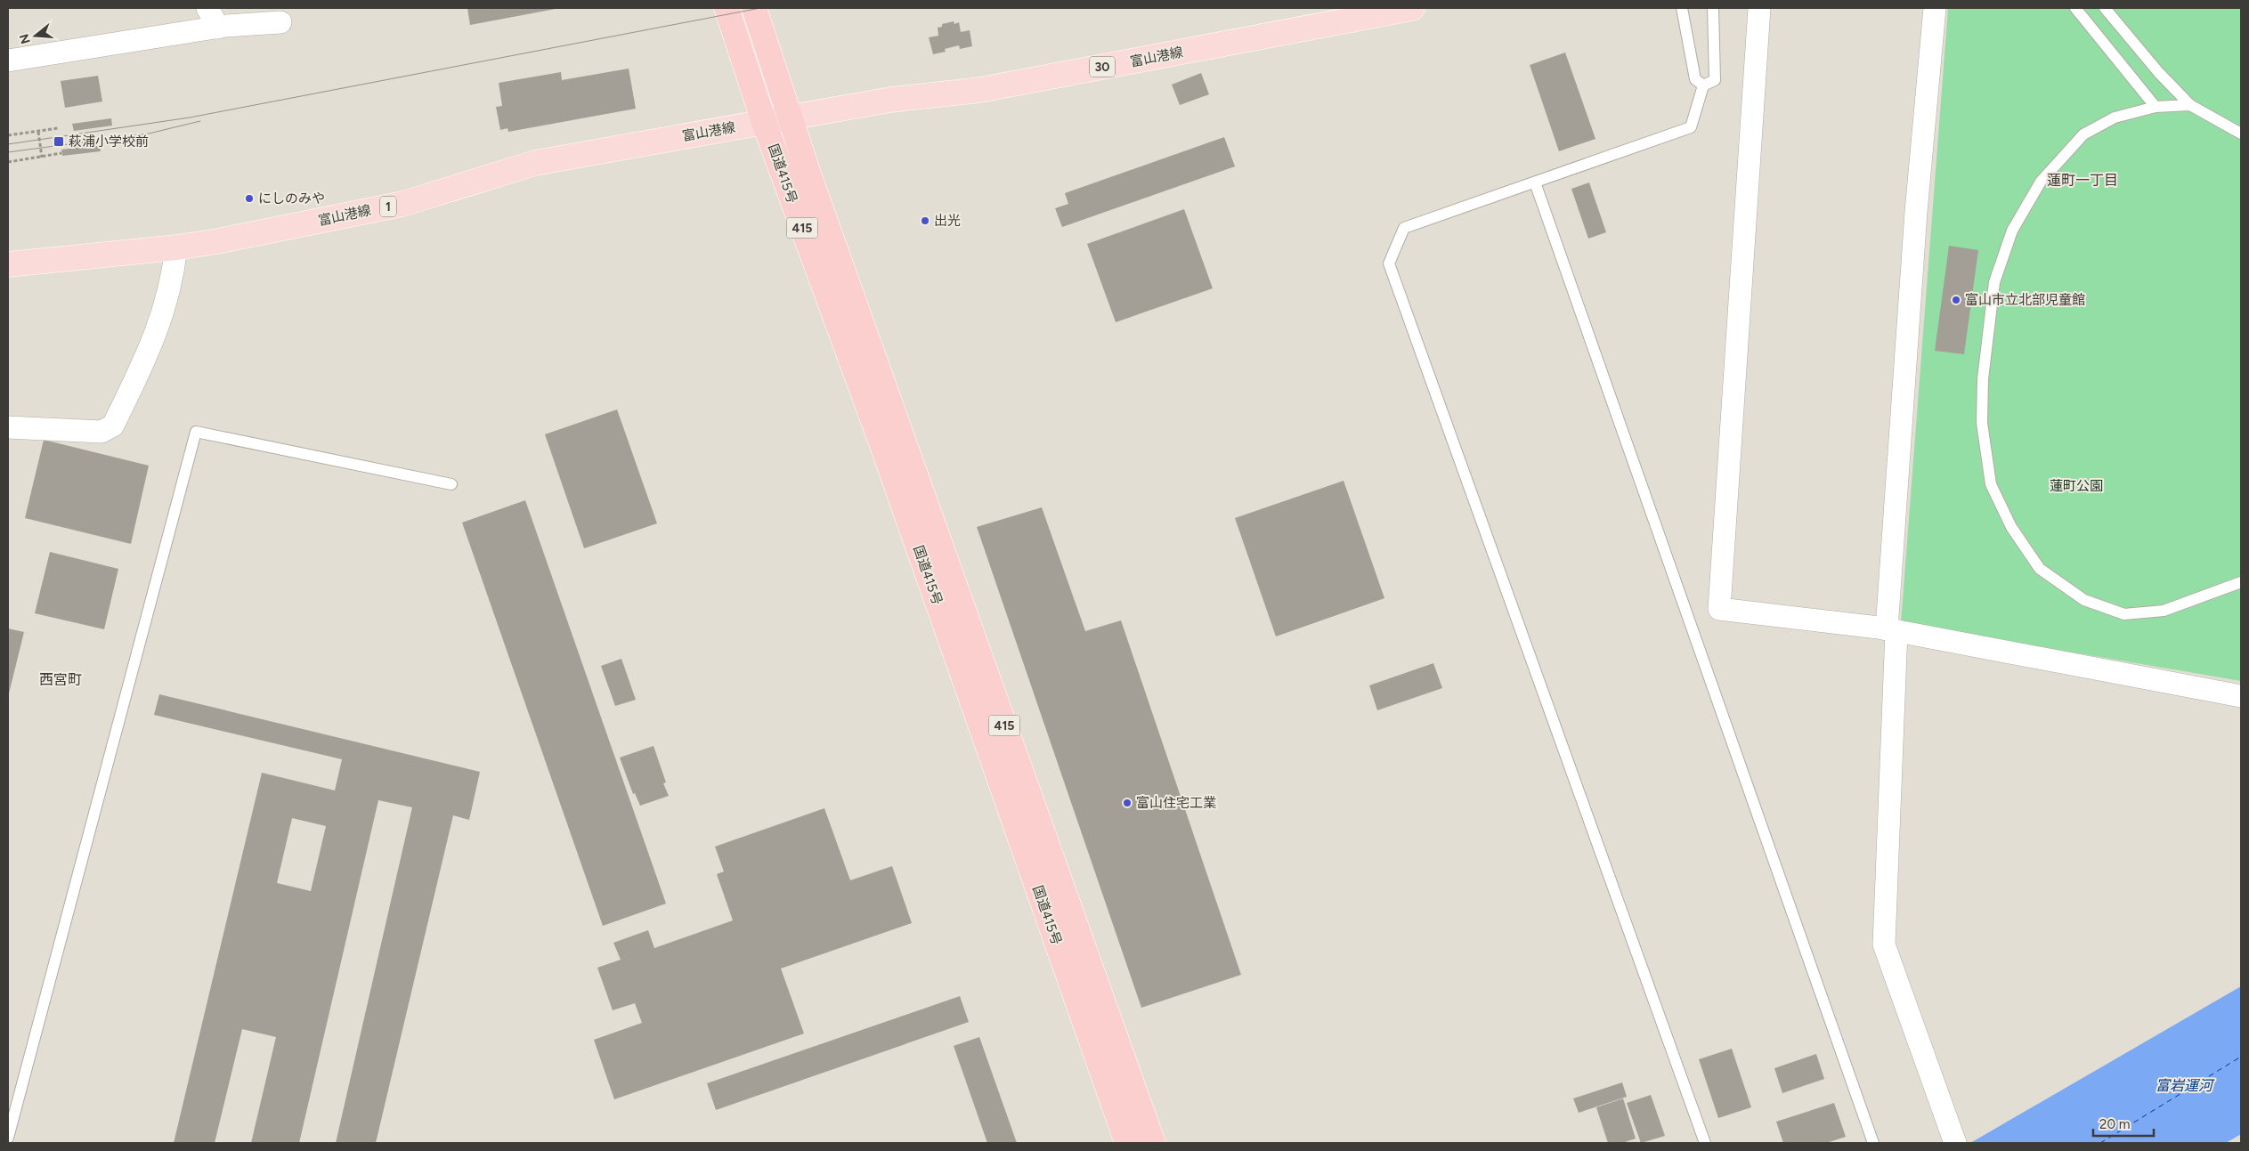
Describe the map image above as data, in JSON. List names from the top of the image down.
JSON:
{
  "streets": {
    "highway": ["国道415号", "415"],
    "main road": ["富山港線", "30", "1"]
  },
  "crossings": [
    ["富山港線", "国道415号"]
  ],
  "districts": ["蓮町一丁目", "西宮町"],
  "water": ["富岩運河"],
  "parks": ["蓮町公園"],
  "places": {
    "transit": ["萩浦小学校前"],
    "other": [
      "にしのみや",
      "出光",
      "富山市立北部児童館",
      "富山住宅工業"
    ]
  },
  "scale_bar": "20 m",
  "north": "left"
}
